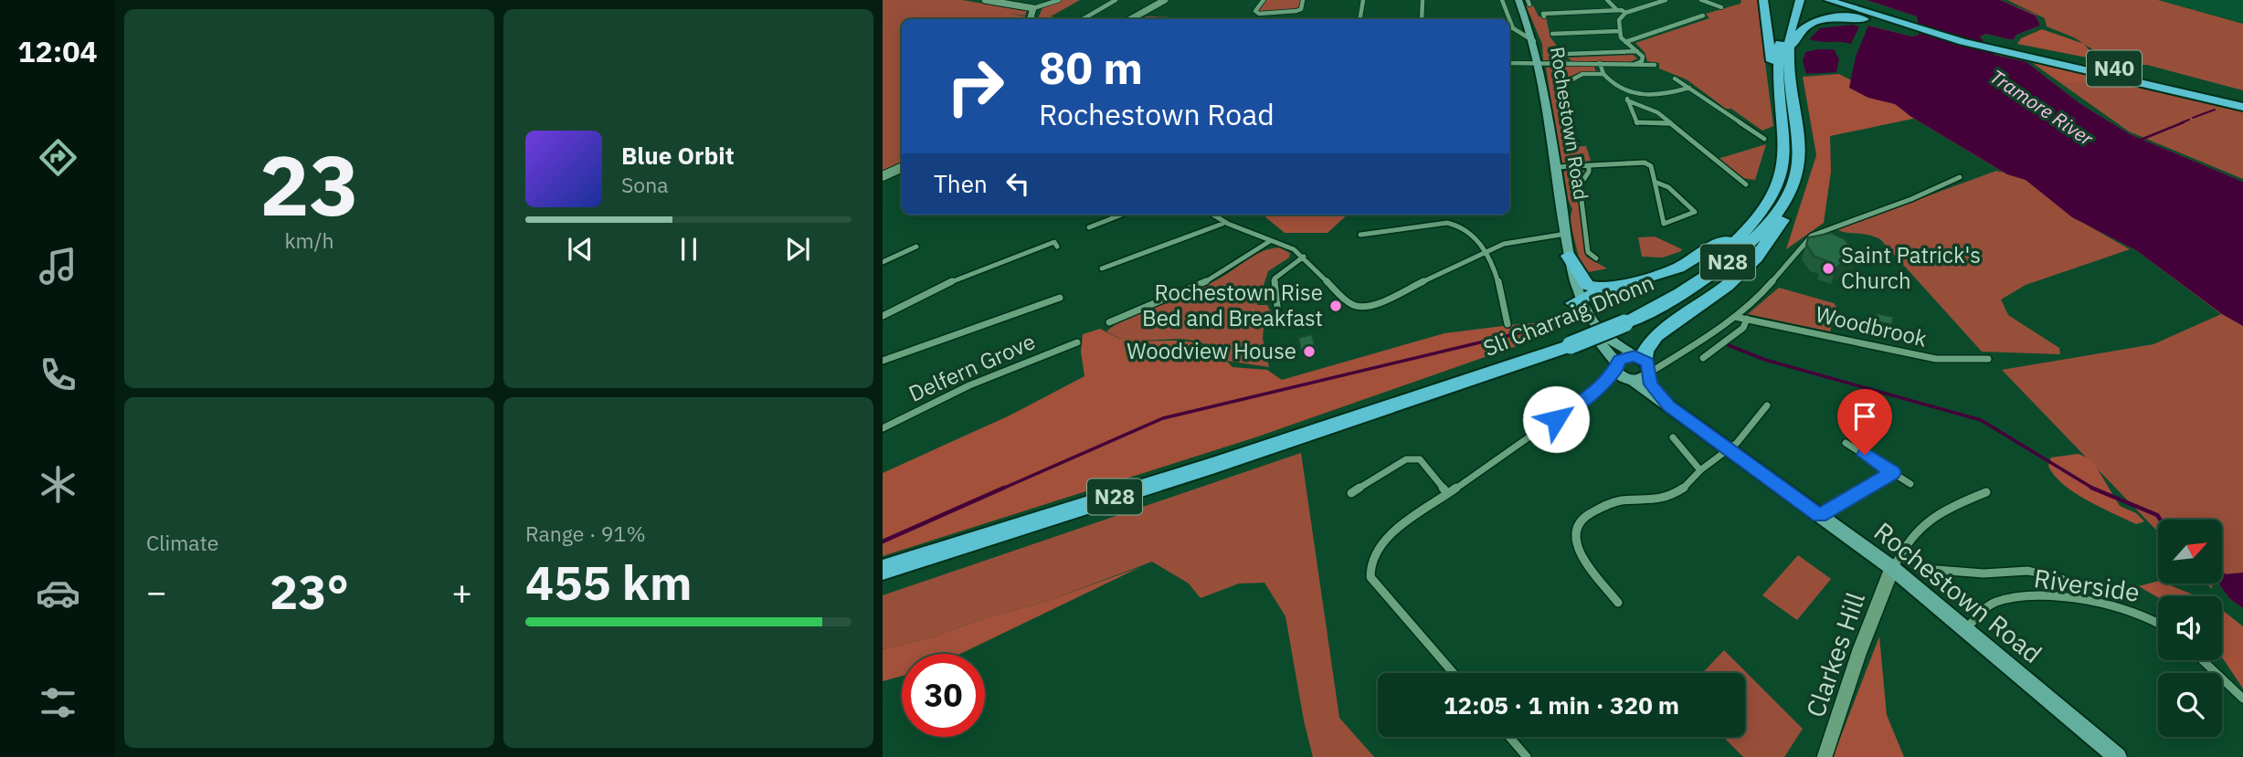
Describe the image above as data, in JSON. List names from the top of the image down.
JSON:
{
  "streets": {
    "highway": ["N40", "N28", "Sli Charraig Dhonn"],
    "main road": ["Rochestown Road"],
    "street": [
      "Woodbrook",
      "Delfern Grove",
      "Riverside",
      "Clarkes Hill"
    ]
  },
  "crossings": [
    ["Rochestown Road", "Riverside"],
    ["Rochestown Road", "Clarkes Hill"],
    ["N28", "Sli Charraig Dhonn"]
  ],
  "water": ["Tramore River"],
  "places": ["Saint Patrick's Church", "Rochestown Rise Bed and Breakfast", "Woodview House"],
  "north": "top right",
  "page": {
    "tabs": "12:04",
    "tile": [
      ["23", "km/h"],
      "Climate",
      ["Range · 91%", "455 km"]
    ],
    "turn": ["80 m", "Rochestown Road"],
    "song": ["Blue Orbit", "Sona"],
    "then": "Then",
    "heat": ["−", "23°", "+"],
    "limit": "30",
    "trip": "12:05 · 1 min · 320 m"
  }
}
